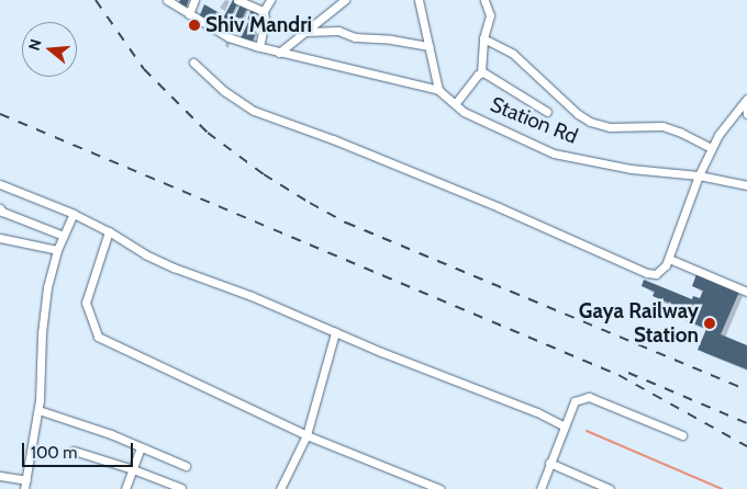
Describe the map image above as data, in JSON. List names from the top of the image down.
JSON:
{
  "streets": {
    "street": ["Station Rd"]
  },
  "places": ["Shiv Mandri", "Gaya Railway Station"],
  "scale_bar": "100 m",
  "north": "left"
}
